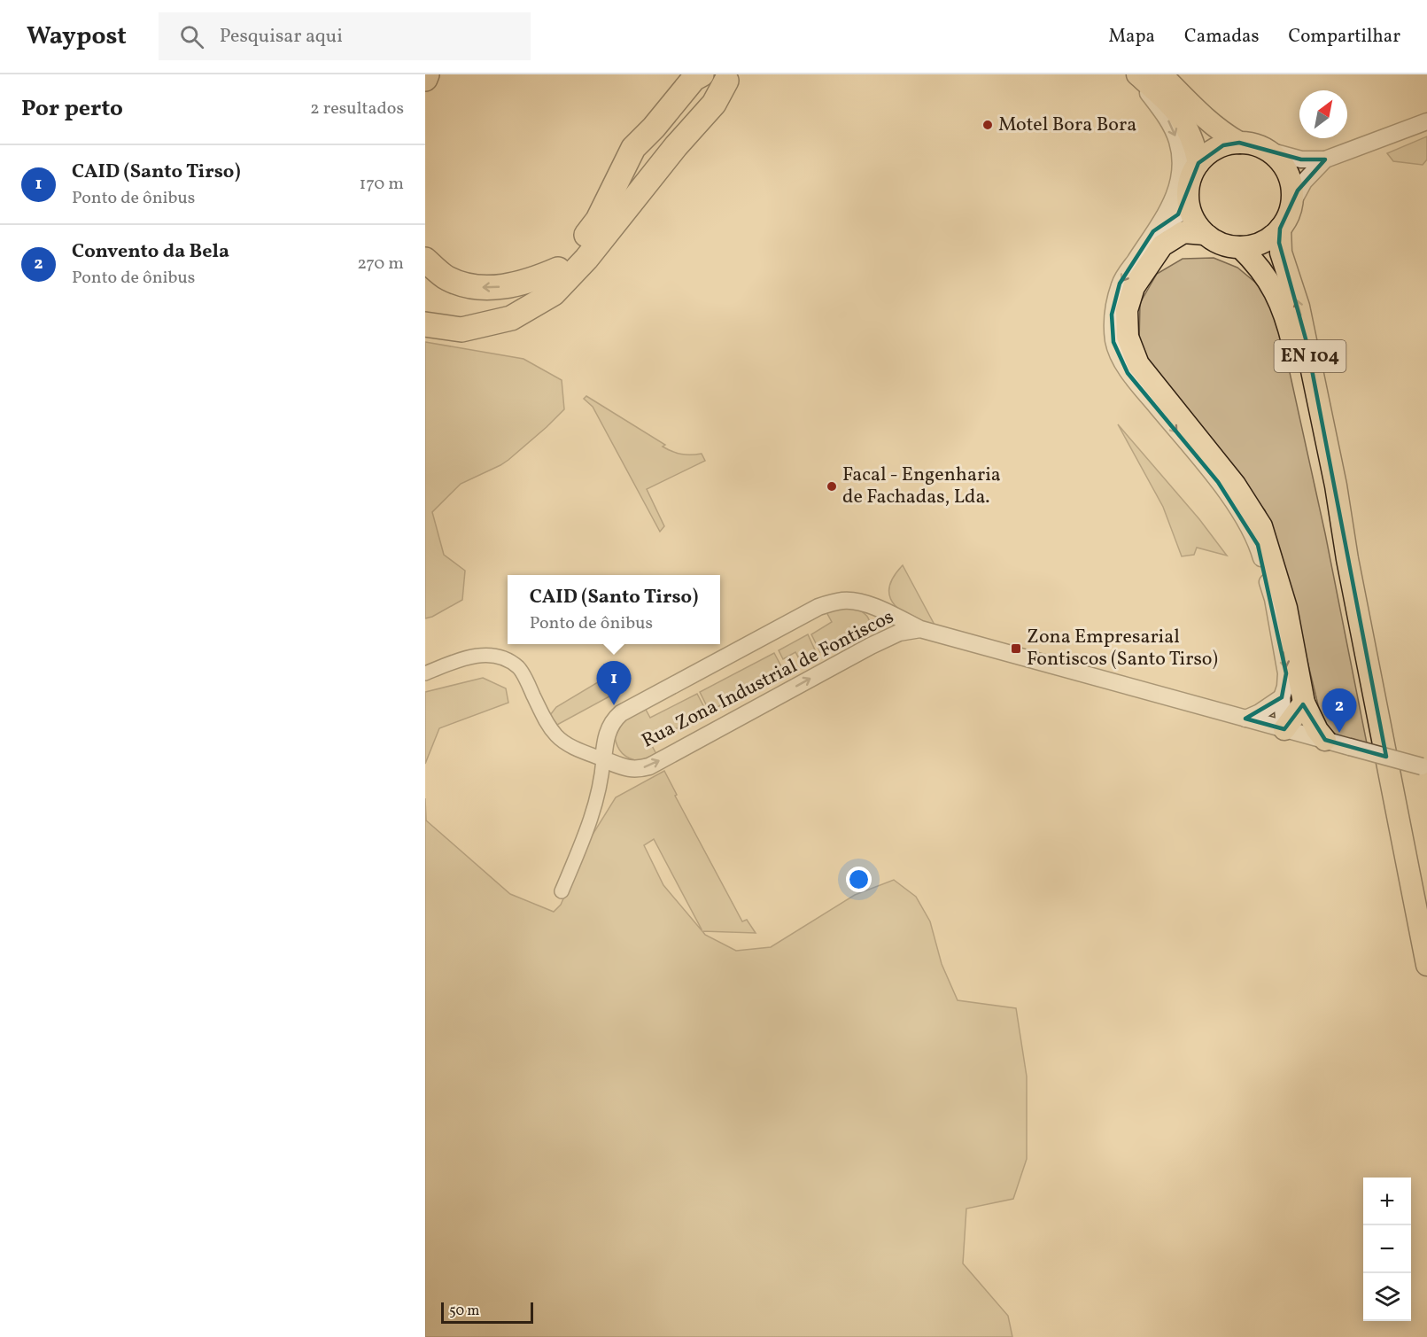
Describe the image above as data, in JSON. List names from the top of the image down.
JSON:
{
  "streets": {
    "main road": ["EN 104"],
    "street": ["Rua Zona Industrial de Fontiscos"]
  },
  "one_way": ["Rua Zona Industrial de Fontiscos"],
  "places": {
    "other": ["Motel Bora Bora", "Facal - Engenharia de Fachadas, Lda."],
    "transit": ["Zona Empresarial Fontiscos (Santo Tirso)"]
  },
  "scale_bar": "50 m",
  "north": "top right",
  "page": {
    "header": "Waypost",
    "search": "Pesquisar aqui",
    "nav": ["Mapa", "Camadas", "Compartilhar"],
    "heading": ["Por perto", "2 resultados"],
    "list": [
      {
        "mark": "1",
        "name": "CAID (Santo Tirso)",
        "note": "Ponto de ônibus",
        "value": "170 m"
      },
      {
        "mark": "2",
        "name": "Convento da Bela",
        "note": "Ponto de ônibus",
        "value": "270 m"
      }
    ],
    "popup": ["CAID (Santo Tirso)", "Ponto de ônibus"],
    "pins": ["1", "2"],
    "map_buttons": ["+", "−"],
    "scale": "50 m"
  }
}
